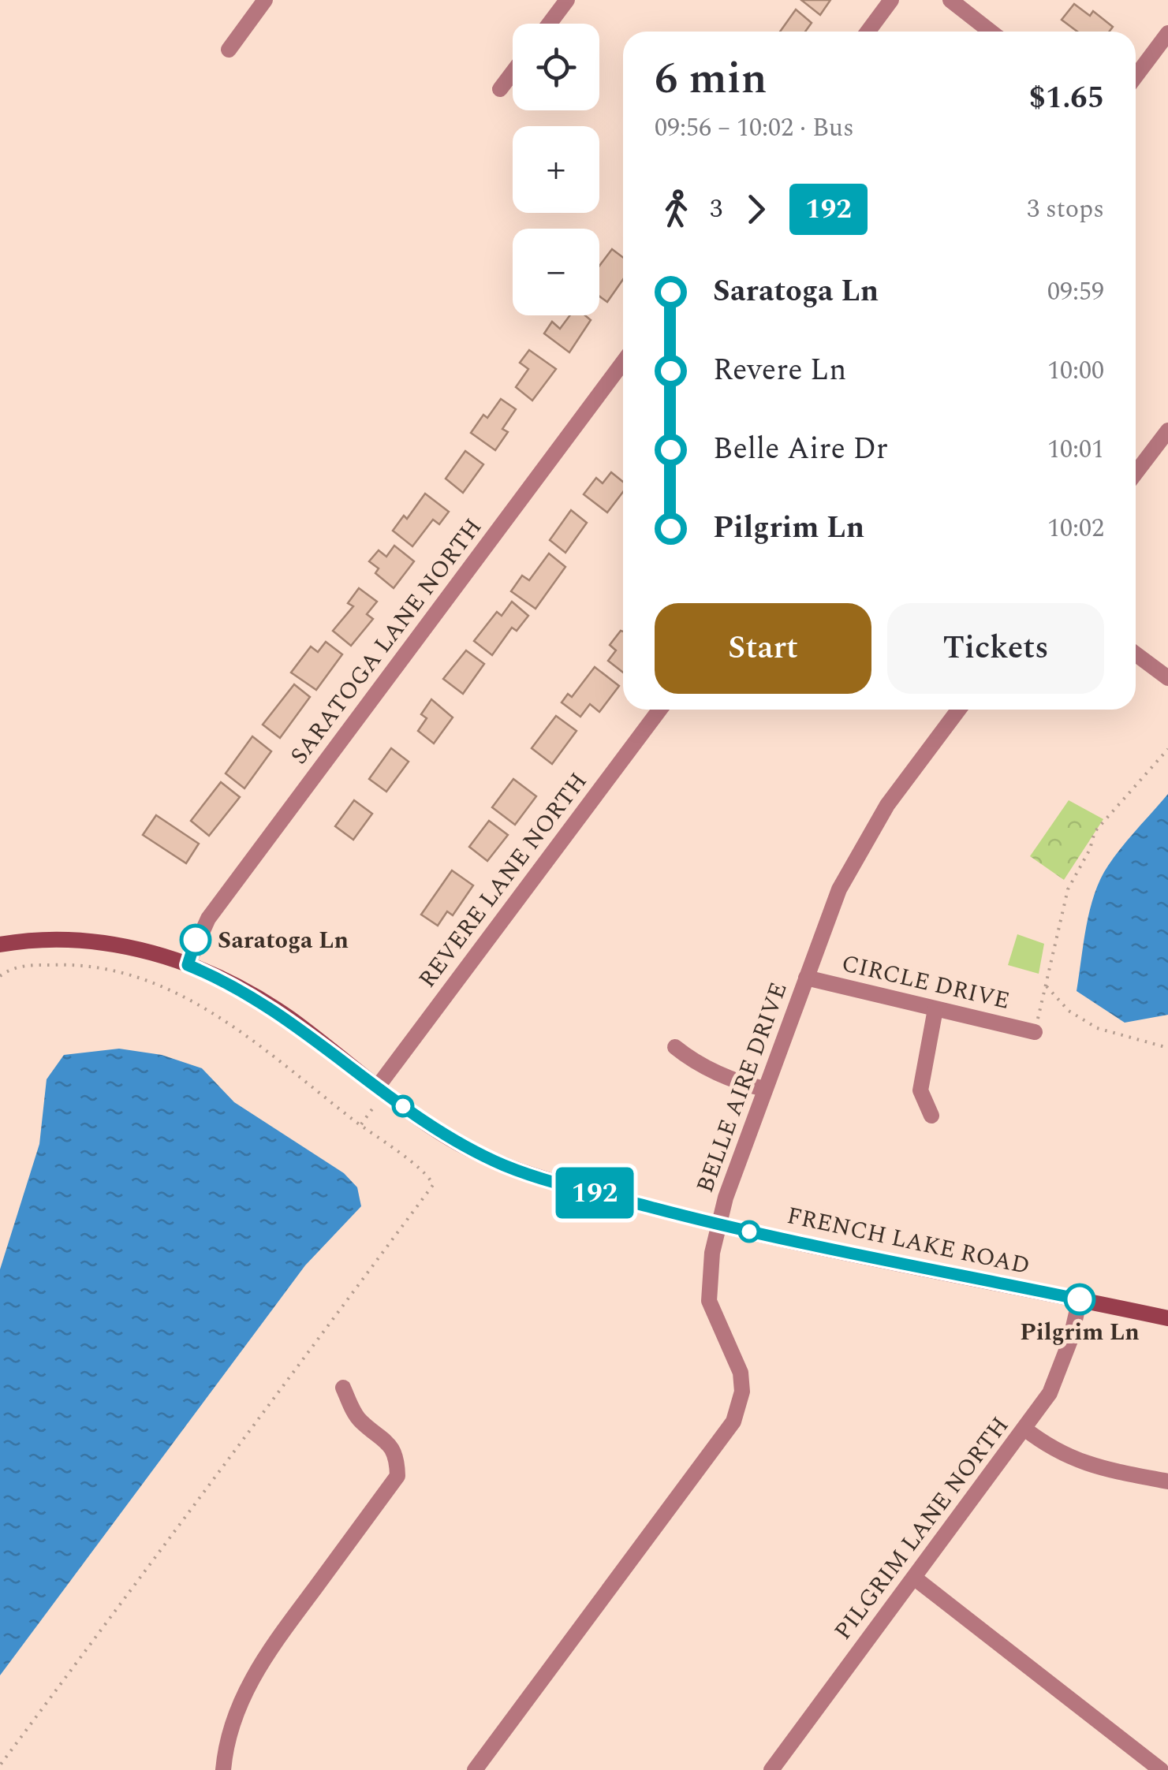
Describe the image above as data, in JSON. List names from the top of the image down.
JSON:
{
  "streets": {
    "street": [
      "SARATOGA LANE NORTH",
      "REVERE LANE NORTH",
      "CIRCLE DRIVE",
      "BELLE AIRE DRIVE",
      "FRENCH LAKE ROAD",
      "PILGRIM LANE NORTH"
    ]
  },
  "crossings": [
    ["SARATOGA LANE NORTH", "FRENCH LAKE ROAD"],
    ["REVERE LANE NORTH", "FRENCH LAKE ROAD"],
    ["CIRCLE DRIVE", "BELLE AIRE DRIVE"],
    ["BELLE AIRE DRIVE", "FRENCH LAKE ROAD"],
    ["FRENCH LAKE ROAD", "PILGRIM LANE NORTH"]
  ],
  "places": ["Saratoga Ln", "Pilgrim Ln"],
  "lines": ["bus line 192"],
  "page": {
    "on_map": "192",
    "map_buttons": ["+", "−"],
    "heading": ["6 min", "09:56 – 10:02 · Bus", "$1.65"],
    "legs": ["3", "192", "3 stops"],
    "list": [
      {
        "name": "Saratoga Ln",
        "value": "09:59"
      },
      {
        "name": "Revere Ln",
        "value": "10:00"
      },
      {
        "name": "Belle Aire Dr",
        "value": "10:01"
      },
      {
        "name": "Pilgrim Ln",
        "value": "10:02"
      }
    ],
    "buttons": ["Start", "Tickets"]
  }
}
